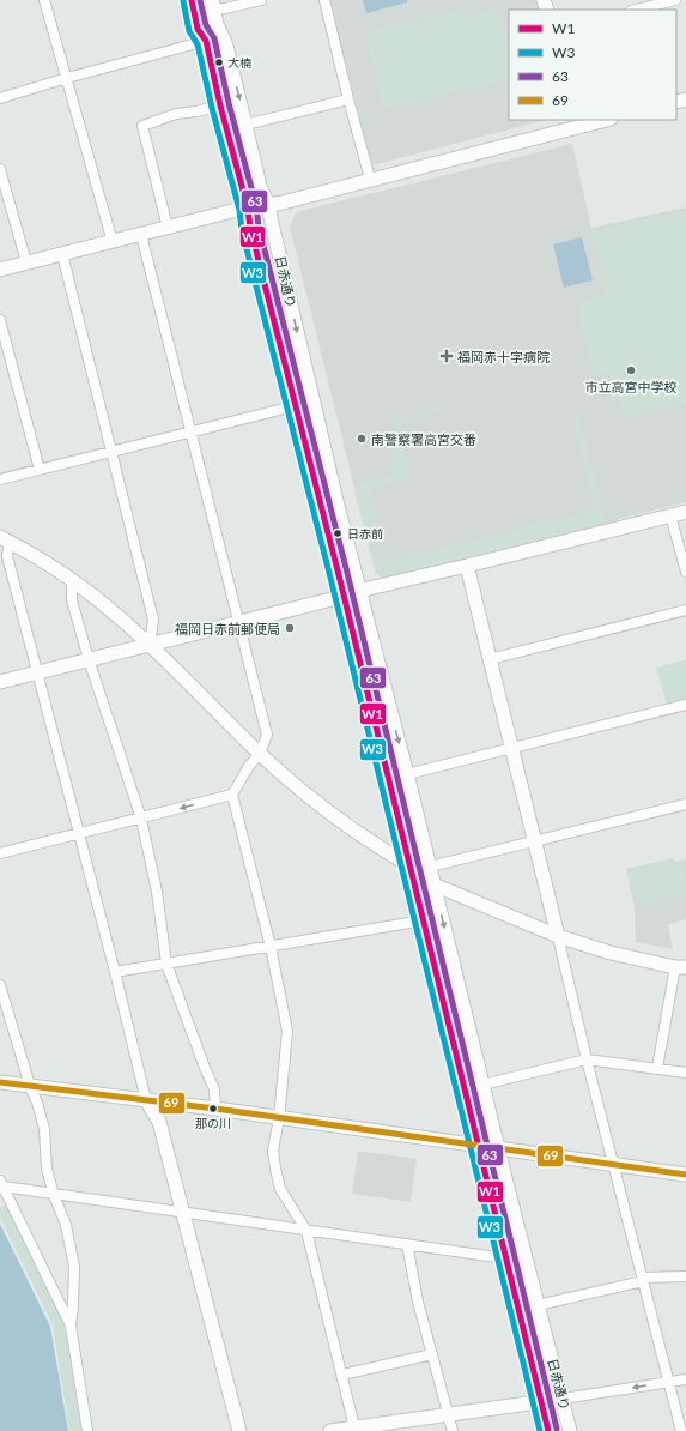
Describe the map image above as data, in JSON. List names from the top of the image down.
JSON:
{
  "streets": {
    "main road": ["日赤通り"]
  },
  "places": {
    "other": [
      "大楠",
      "市立高宮中学校",
      "南警察署高宮交番",
      "日赤前",
      "福岡日赤前郵便局",
      "那の川"
    ],
    "health": ["福岡赤十字病院"]
  },
  "lines": [
    "transit line W1",
    "transit line 63",
    "transit line W3",
    "transit line 69"
  ],
  "legend": [
    "W1",
    "W3",
    "63",
    "69"
  ]
}
